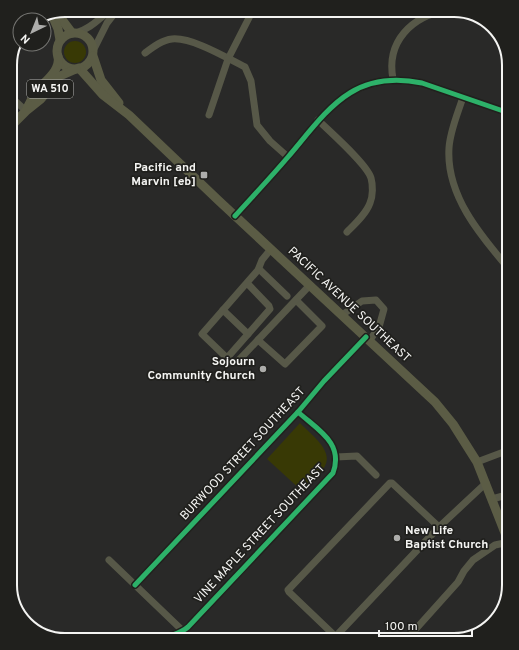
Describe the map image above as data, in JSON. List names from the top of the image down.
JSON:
{
  "streets": {
    "main road": ["WA 510", "PACIFIC AVENUE SOUTHEAST"],
    "street": ["BURWOOD STREET SOUTHEAST", "VINE MAPLE STREET SOUTHEAST"]
  },
  "crossings": [
    ["WA 510", "PACIFIC AVENUE SOUTHEAST"],
    ["PACIFIC AVENUE SOUTHEAST", "BURWOOD STREET SOUTHEAST"],
    ["BURWOOD STREET SOUTHEAST", "VINE MAPLE STREET SOUTHEAST"]
  ],
  "places": {
    "transit": ["Pacific and Marvin [eb]"],
    "other": ["Sojourn Community Church", "New Life Baptist Church"]
  },
  "scale_bar": "100 m",
  "north": "bottom left"
}
